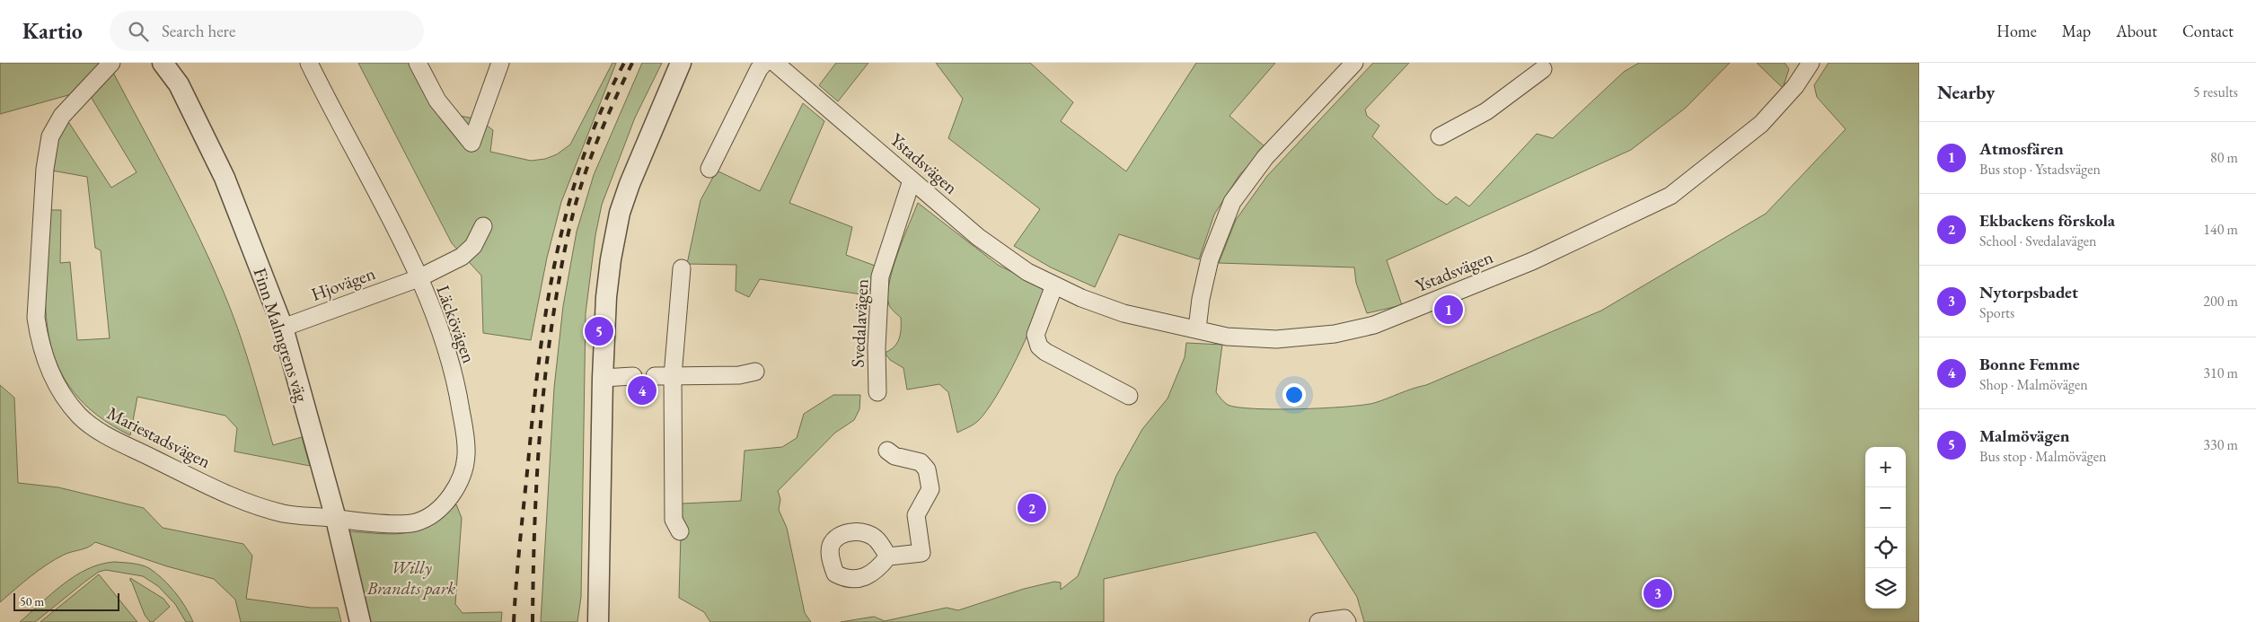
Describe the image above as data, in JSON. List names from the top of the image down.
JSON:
{
  "streets": {
    "street": [
      "Ystadsvägen",
      "Hjovägen",
      "Svedalavägen",
      "Läckövägen",
      "Finn Malmgrens väg",
      "Mariestadsvägen"
    ]
  },
  "crossings": [
    ["Ystadsvägen", "Svedalavägen"],
    ["Hjovägen", "Läckövägen"],
    ["Hjovägen", "Finn Malmgrens väg"],
    ["Läckövägen", "Finn Malmgrens väg"],
    ["Läckövägen", "Mariestadsvägen"],
    ["Finn Malmgrens väg", "Mariestadsvägen"]
  ],
  "parks": ["Willy Brandts park"],
  "scale_bar": "50 m",
  "page": {
    "header": "Kartio",
    "search": "Search here",
    "nav": [
      "Home",
      "Map",
      "About",
      "Contact"
    ],
    "heading": ["Nearby", "5 results"],
    "list": [
      {
        "mark": "1",
        "name": "Atmosfären",
        "note": "Bus stop · Ystadsvägen",
        "value": "80 m"
      },
      {
        "mark": "2",
        "name": "Ekbackens förskola",
        "note": "School · Svedalavägen",
        "value": "140 m"
      },
      {
        "mark": "3",
        "name": "Nytorpsbadet",
        "note": "Sports",
        "value": "200 m"
      },
      {
        "mark": "4",
        "name": "Bonne Femme",
        "note": "Shop · Malmövägen",
        "value": "310 m"
      },
      {
        "mark": "5",
        "name": "Malmövägen",
        "note": "Bus stop · Malmövägen",
        "value": "330 m"
      }
    ],
    "pins": [
      "1",
      "5",
      "4",
      "2",
      "3"
    ],
    "map_buttons": ["+", "−"],
    "scale": "50 m"
  }
}
